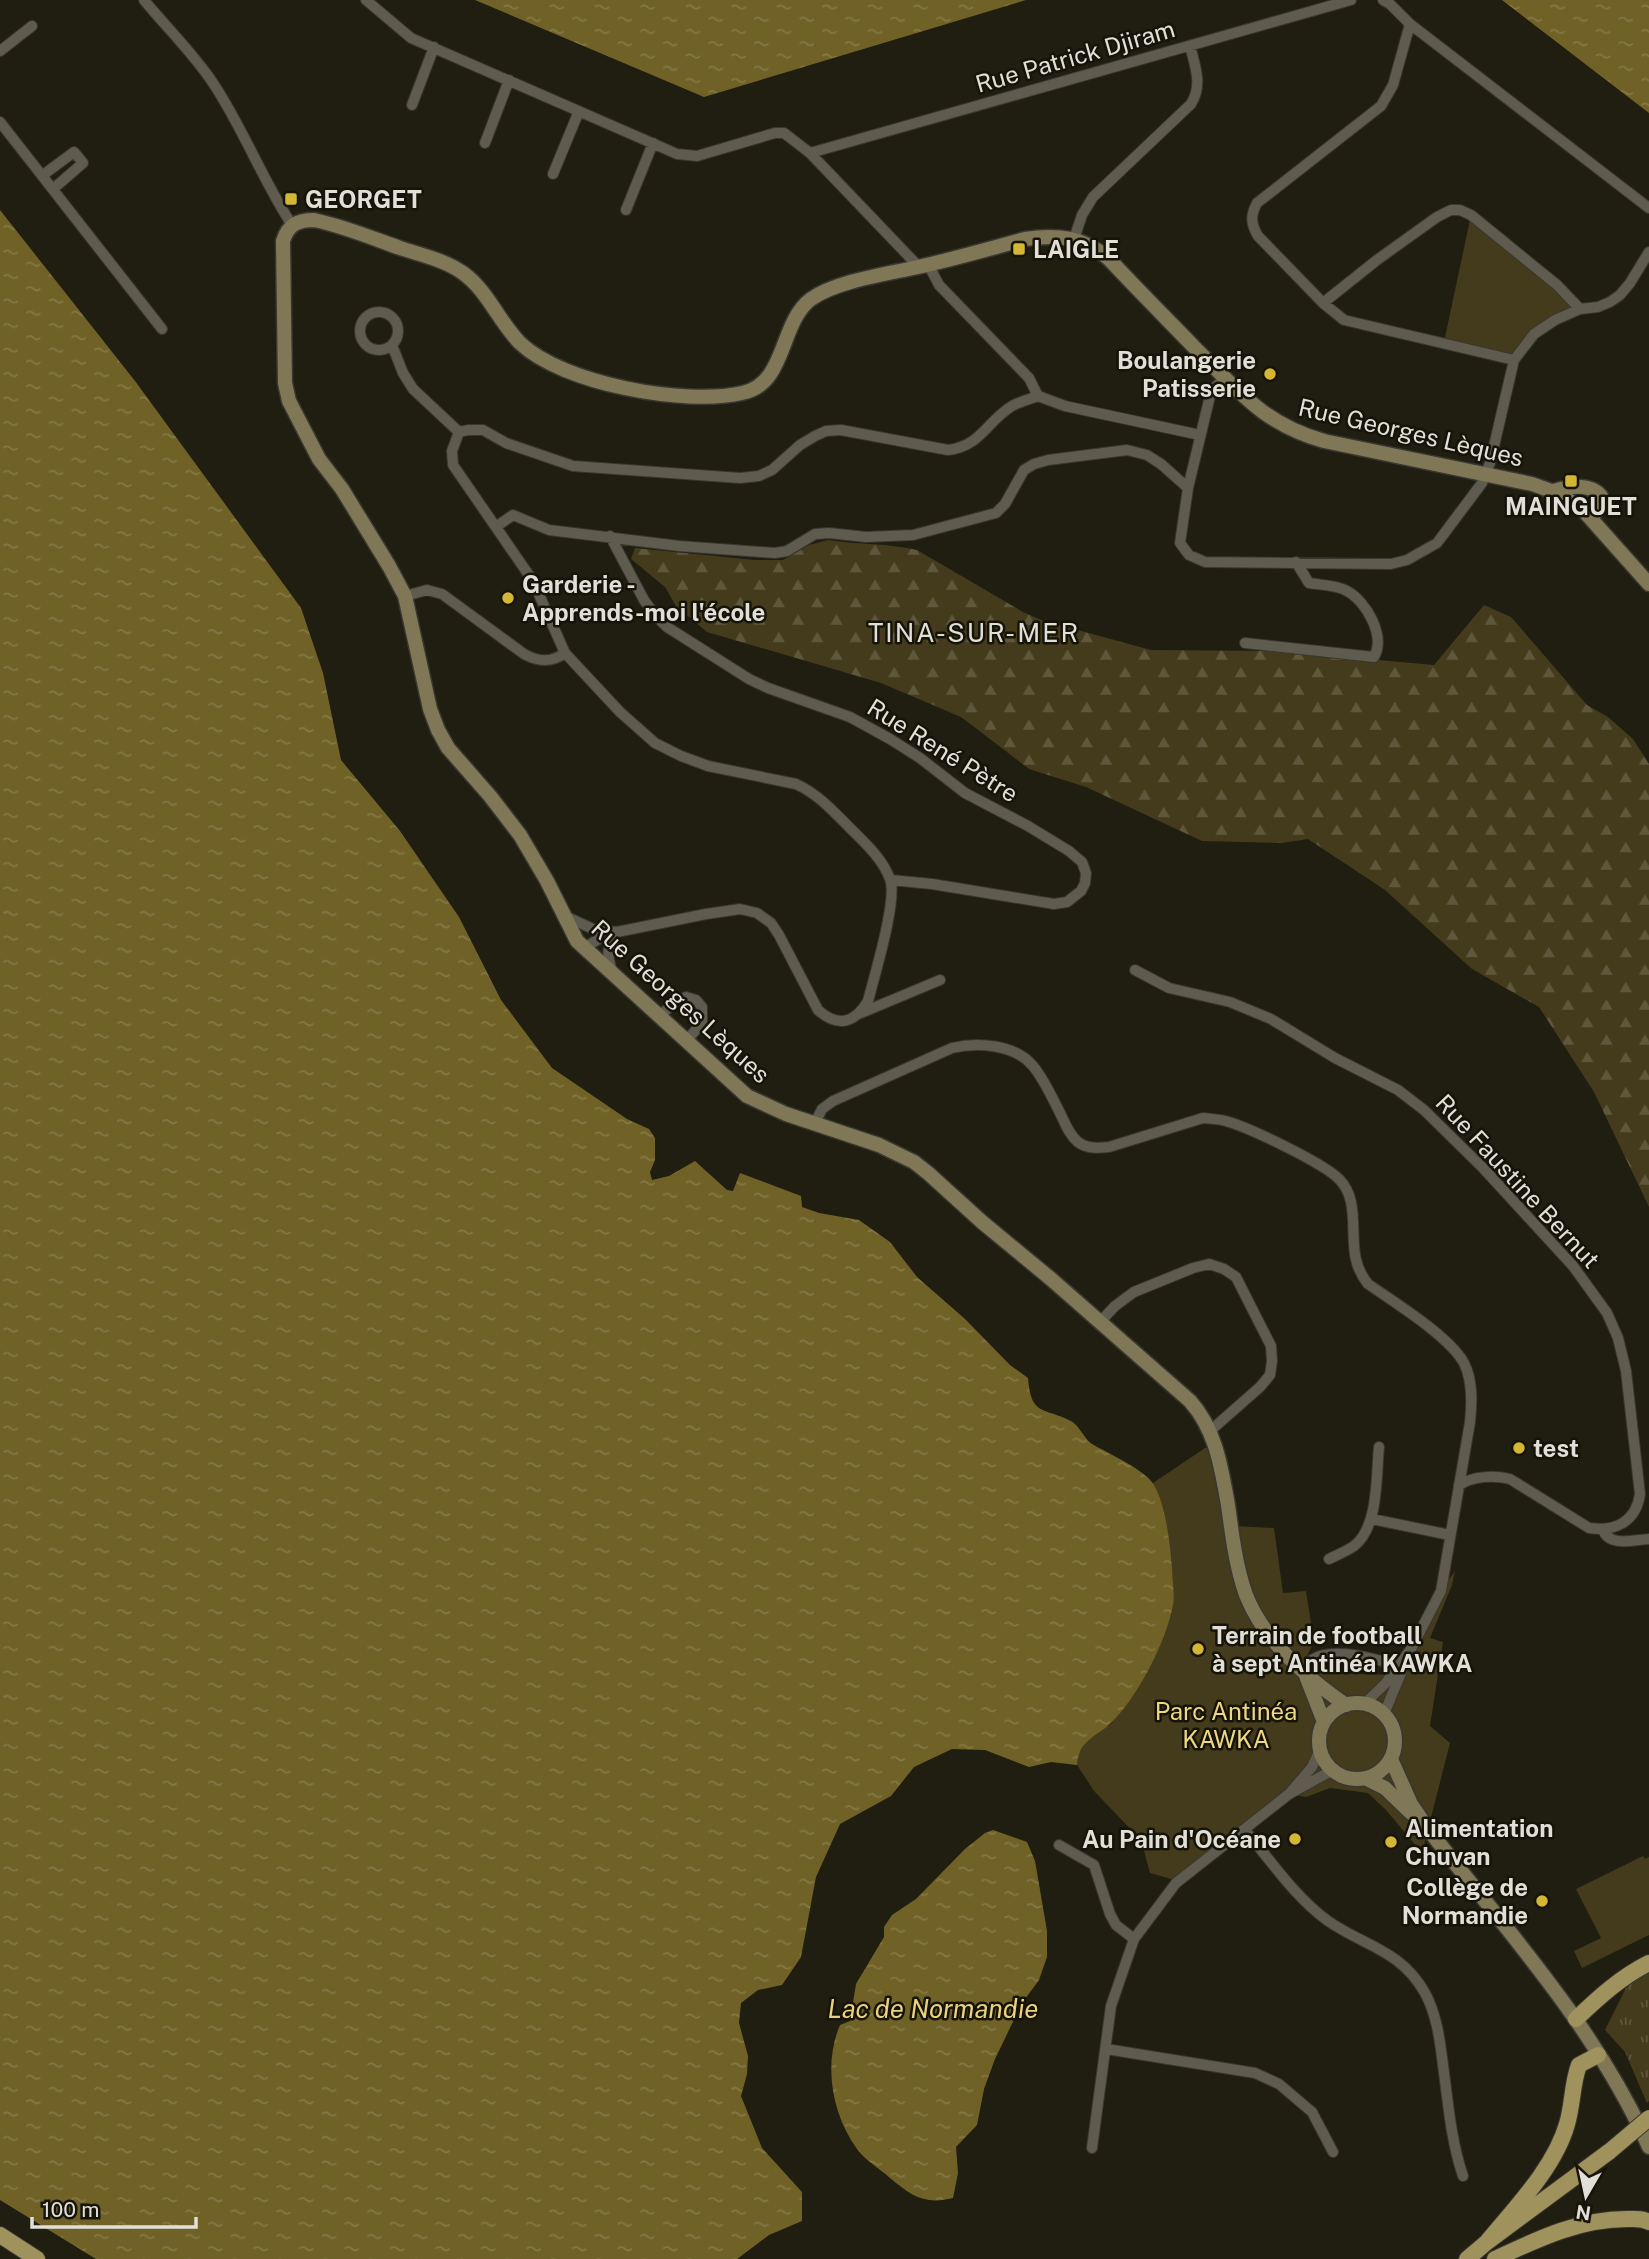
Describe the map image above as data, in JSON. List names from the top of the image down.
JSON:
{
  "streets": {
    "main road": ["Rue Georges Lèques"],
    "street": ["Rue Patrick Djiram", "Rue René Pètre", "Rue Faustine Bernut"]
  },
  "districts": ["TINA-SUR-MER"],
  "water": ["Lac de Normandie"],
  "parks": ["Parc Antinéa KAWKA"],
  "places": {
    "transit": ["GEORGET", "LAIGLE", "MAINGUET"],
    "other": [
      "Boulangerie Patisserie",
      "Garderie - Apprends-moi l'école",
      "test",
      "Terrain de football à sept Antinéa KAWKA",
      "Au Pain d'Océane",
      "Alimentation Chuvan",
      "Collège de Normandie"
    ]
  },
  "scale_bar": "100 m",
  "north": "bottom"
}
